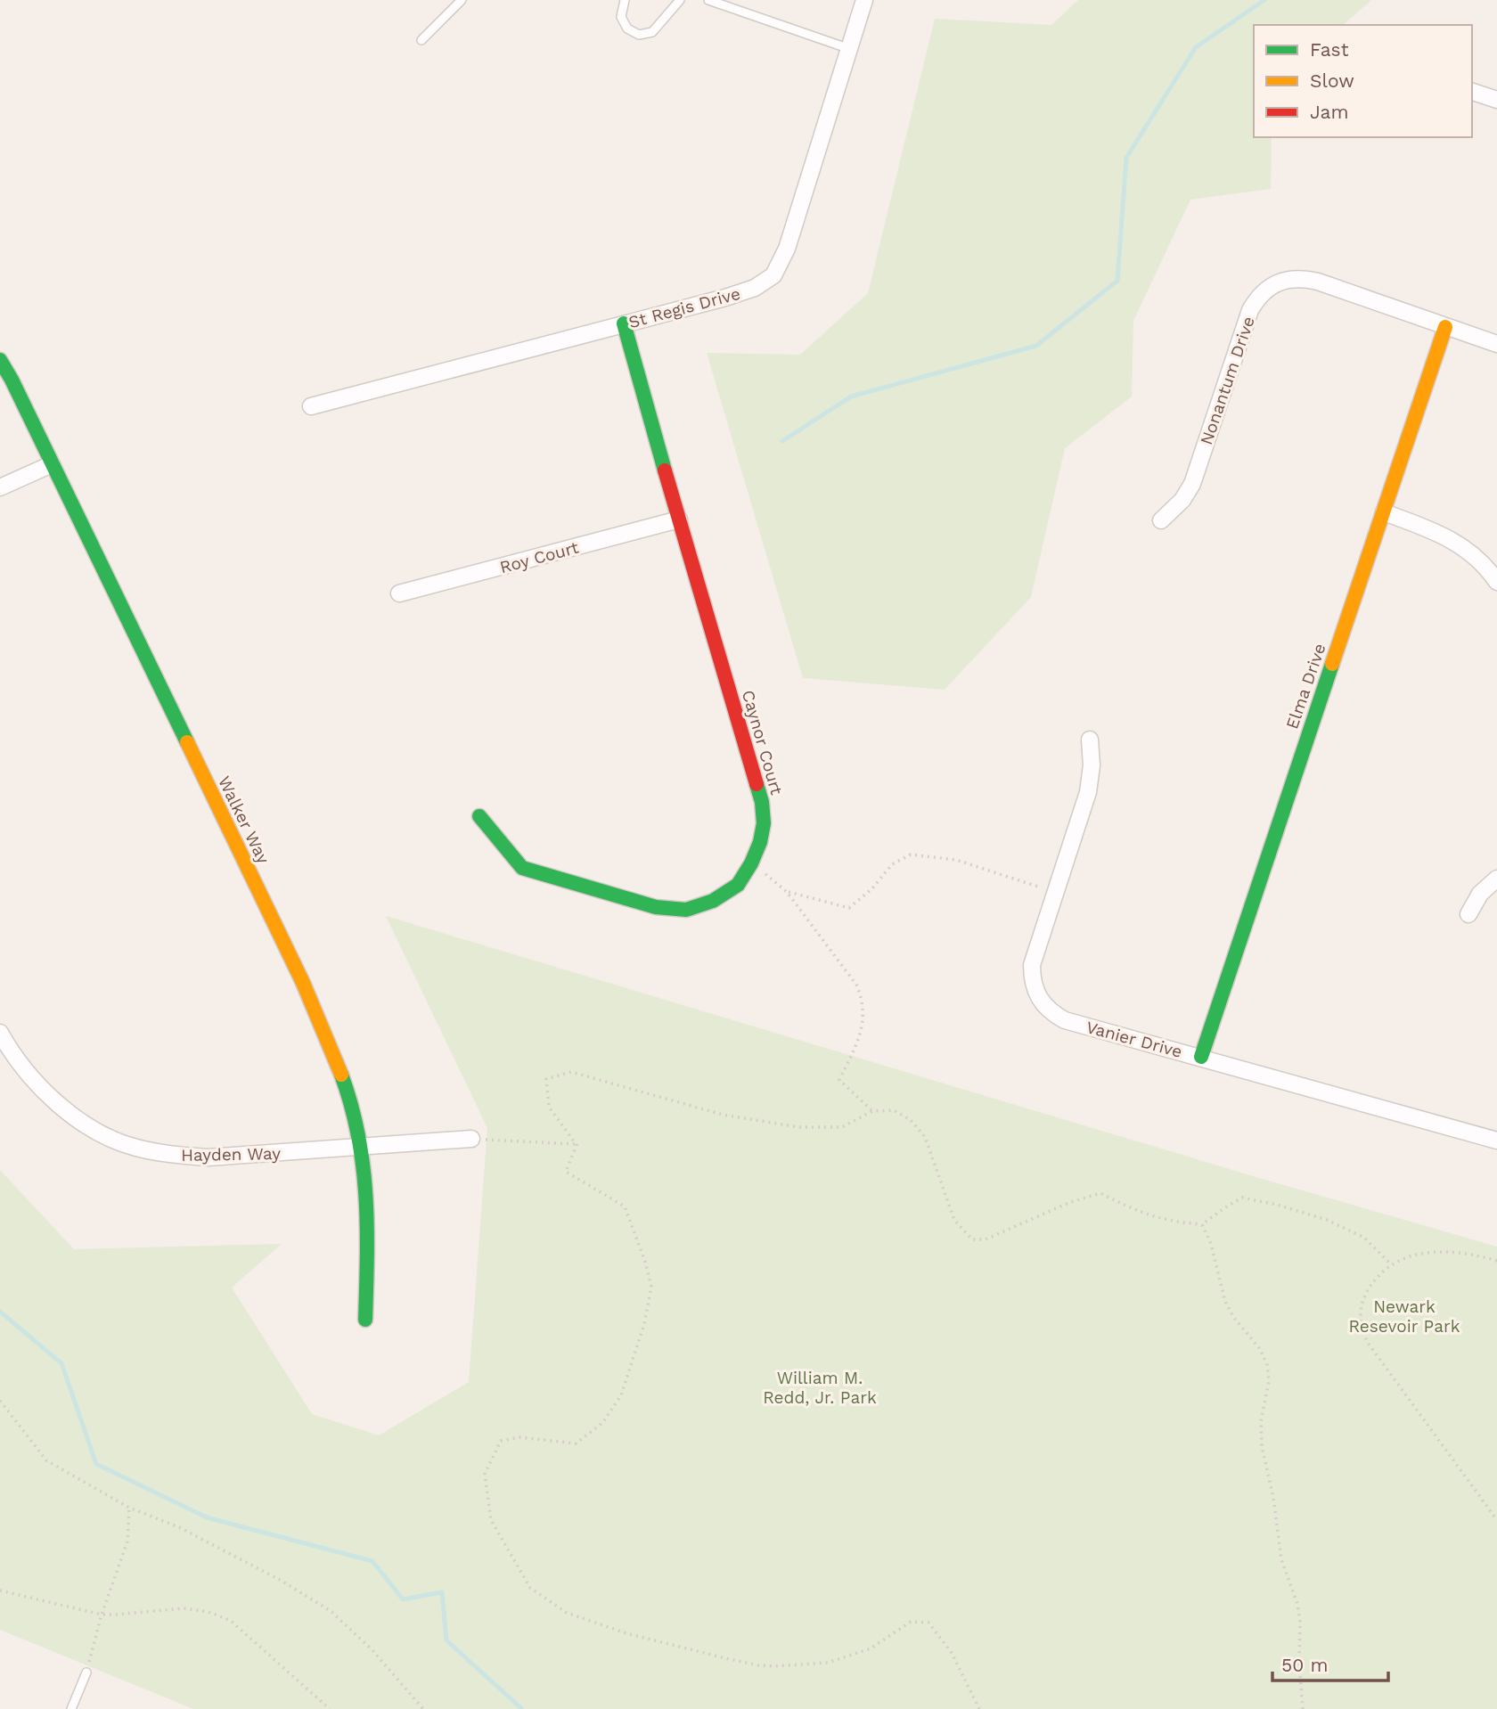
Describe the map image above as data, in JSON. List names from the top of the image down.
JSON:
{
  "streets": {
    "street": [
      "St Regis Drive",
      "Nonantum Drive",
      "Roy Court",
      "Elma Drive",
      "Caynor Court",
      "Walker Way",
      "Vanier Drive",
      "Hayden Way"
    ]
  },
  "crossings": [
    ["St Regis Drive", "Caynor Court"],
    ["Nonantum Drive", "Elma Drive"],
    ["Roy Court", "Caynor Court"],
    ["Elma Drive", "Vanier Drive"],
    ["Walker Way", "Hayden Way"]
  ],
  "parks": ["Newark Resevoir Park", "William M. Redd, Jr. Park"],
  "legend": ["Fast", "Slow", "Jam"],
  "scale_bar": "50 m"
}
